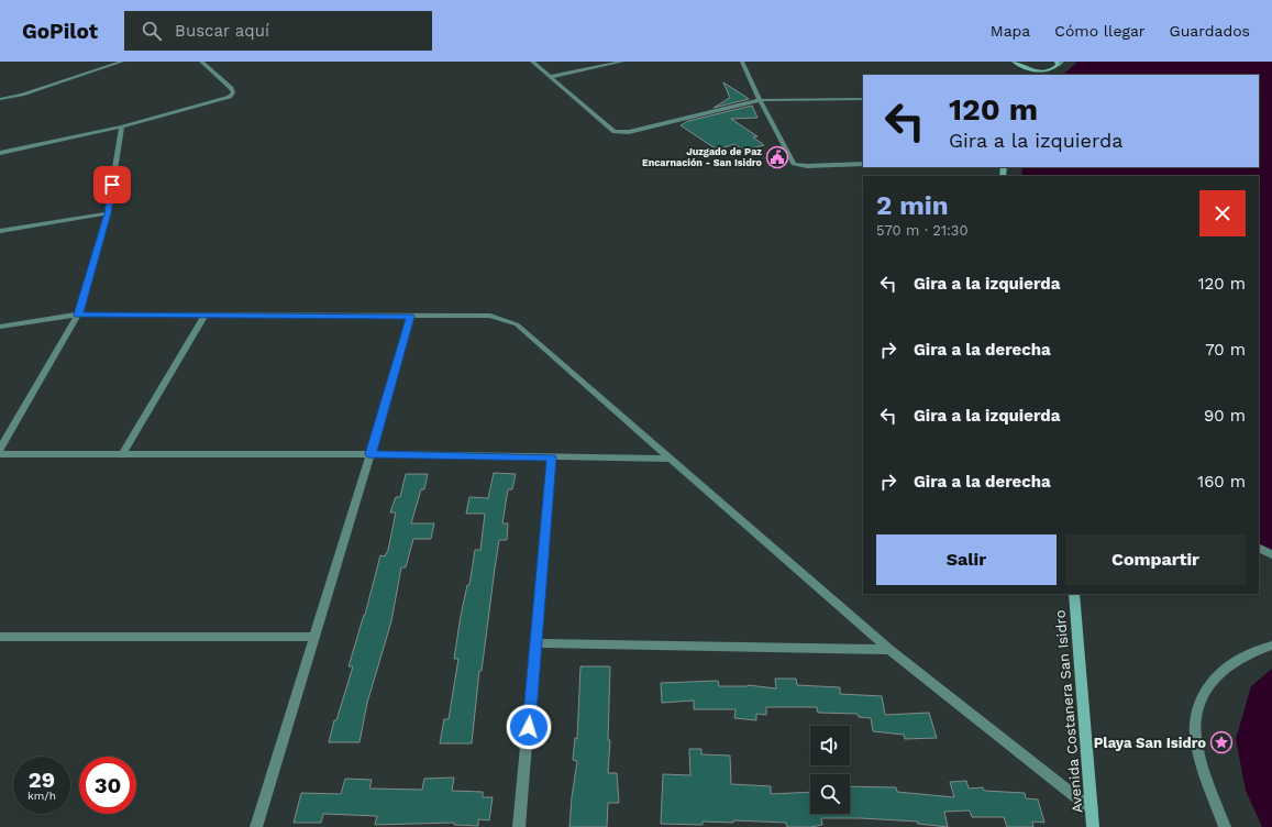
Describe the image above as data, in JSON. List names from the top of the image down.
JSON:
{
  "streets": {
    "main road": ["Avenida Costanera San Isidro"]
  },
  "places": {
    "public building": ["Juzgado de Paz Encarnación - San Isidro"],
    "place": ["Playa San Isidro"]
  },
  "page": {
    "header": "GoPilot",
    "search": "Buscar aquí",
    "nav": ["Mapa", "Cómo llegar", "Guardados"],
    "turn": ["120 m", "Gira a la izquierda"],
    "heading": ["2 min", "570 m · 21:30"],
    "list": [
      {
        "name": "Gira a la izquierda",
        "value": "120 m"
      },
      {
        "name": "Gira a la derecha",
        "value": "70 m"
      },
      {
        "name": "Gira a la izquierda",
        "value": "90 m"
      },
      {
        "name": "Gira a la derecha",
        "value": "160 m"
      }
    ],
    "buttons": ["Salir", "Compartir"],
    "speed": "29 km/h",
    "limit": "30"
  }
}
